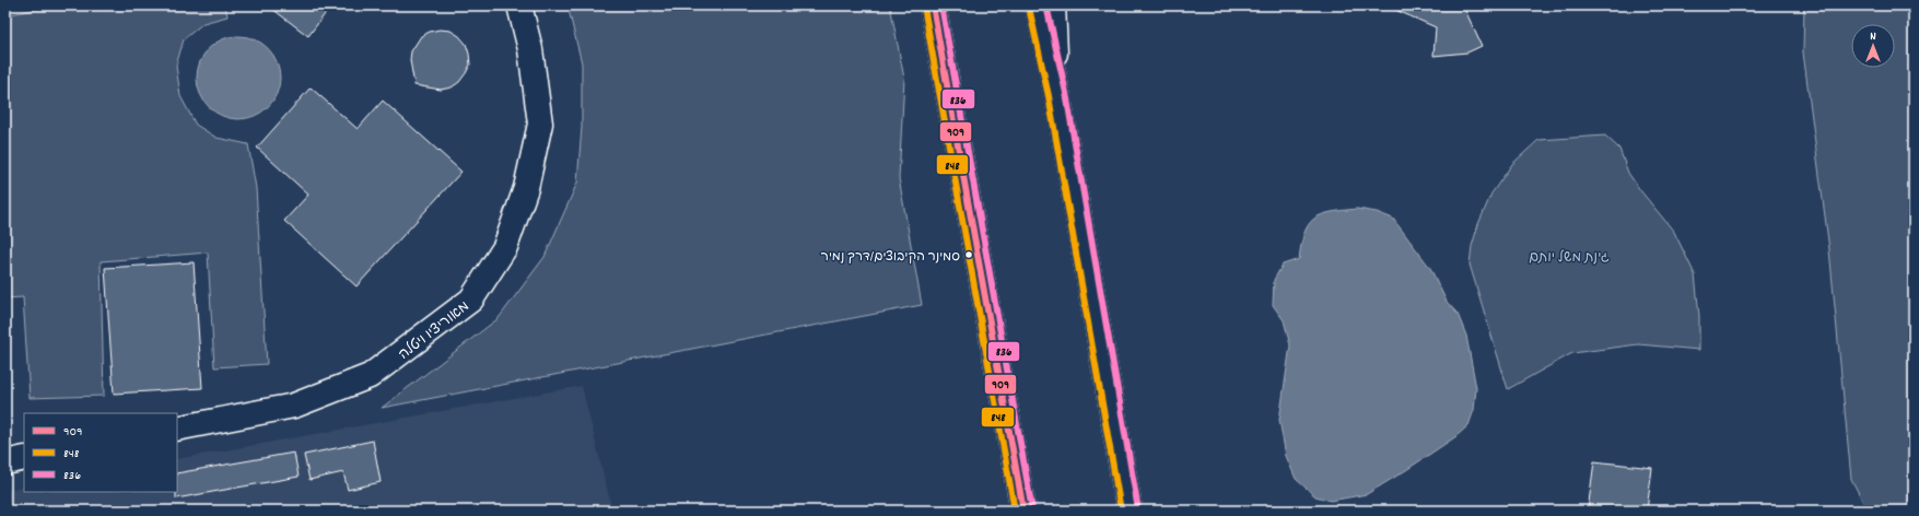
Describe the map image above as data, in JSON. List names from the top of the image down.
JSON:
{
  "streets": {
    "main road": ["מאוריציו ויטלה"]
  },
  "parks": ["גינת משל יותם"],
  "places": ["סמינר הקיבוצים/דרך נמיר"],
  "lines": ["transit line 909", "transit line 836", "transit line 848"],
  "legend": ["909", "848", "836"],
  "north": "top"
}
